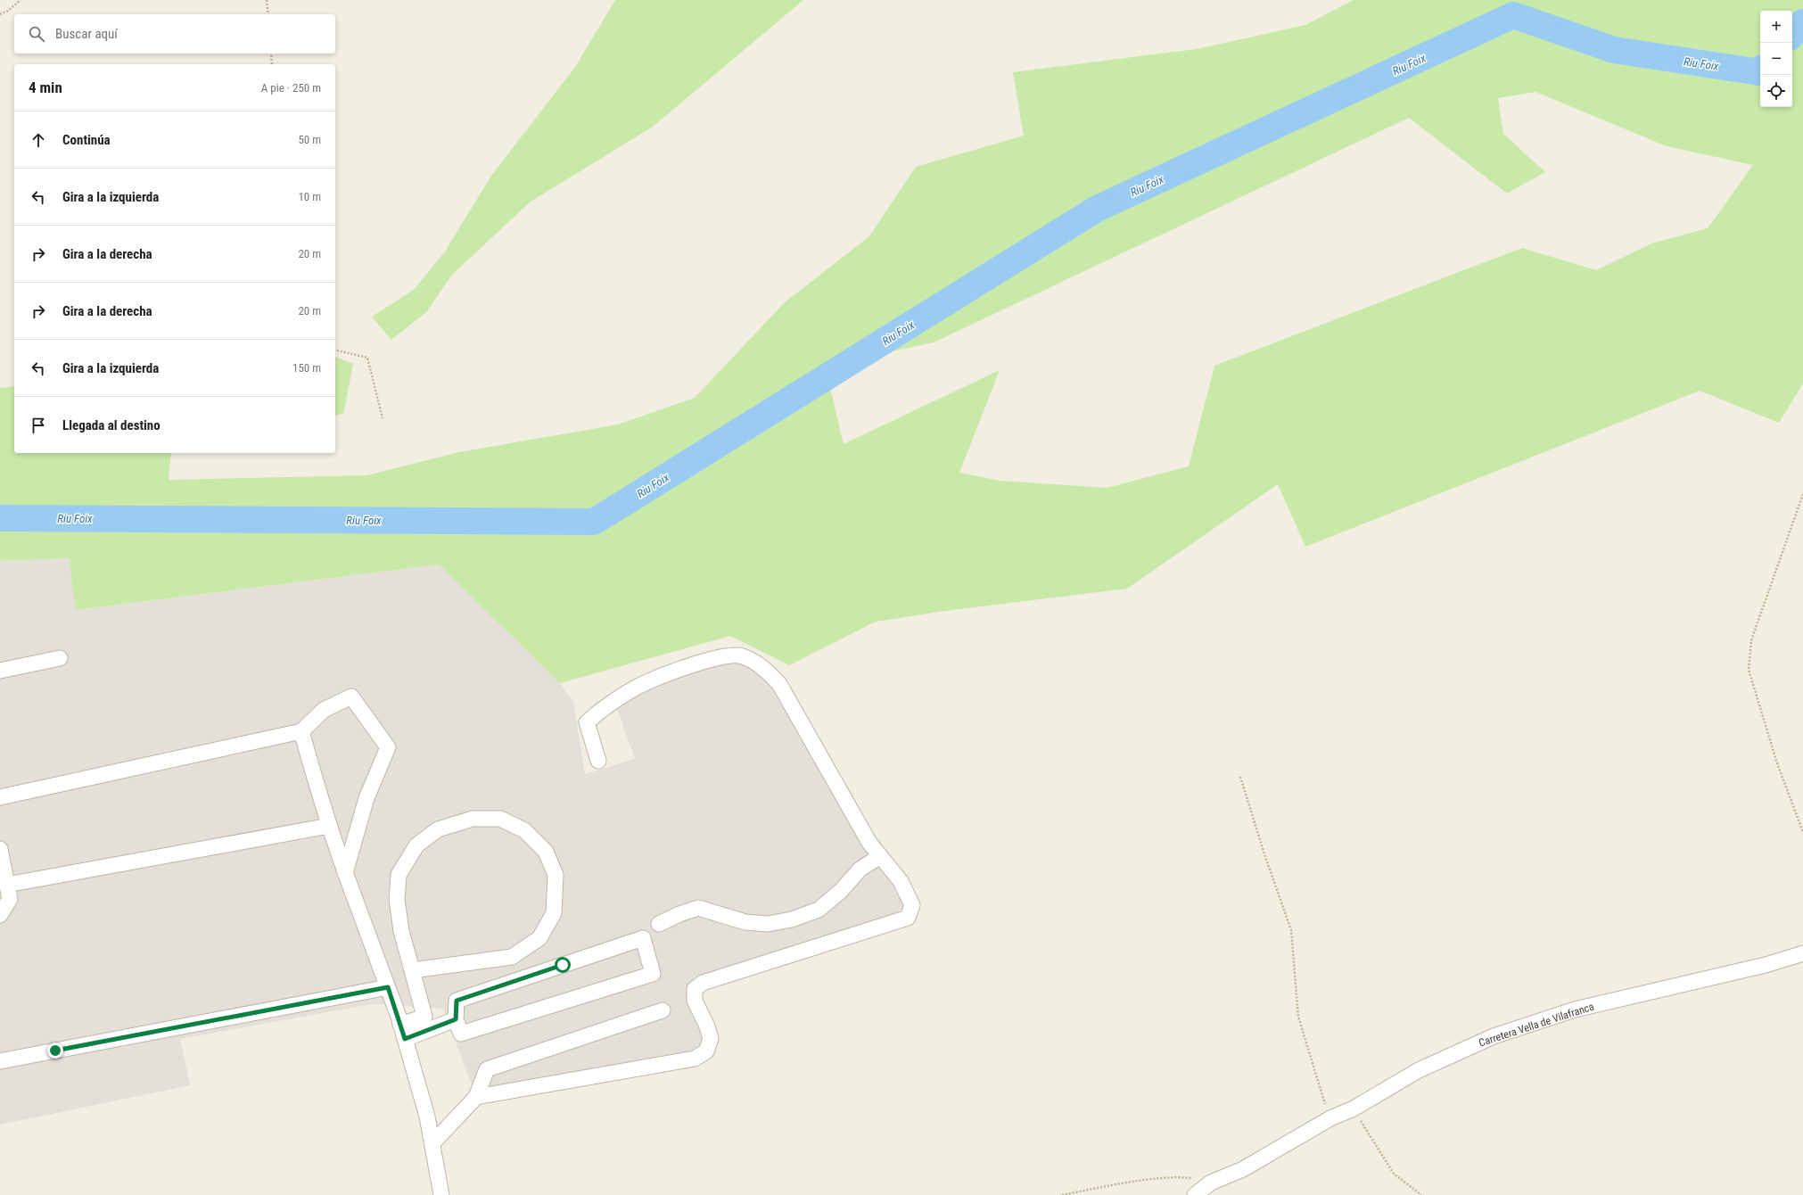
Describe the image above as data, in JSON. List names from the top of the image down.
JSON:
{
  "streets": {
    "street": ["Carretera Vella de Vilafranca"]
  },
  "water": ["Riu Foix"],
  "page": {
    "map_buttons": ["+", "−"],
    "search": "Buscar aquí",
    "heading": ["4 min", "A pie · 250 m"],
    "list": [
      ["Continúa", "50 m"],
      ["Gira a la izquierda", "10 m"],
      ["Gira a la derecha", "20 m"],
      ["Gira a la derecha", "20 m"],
      ["Gira a la izquierda", "150 m"],
      "Llegada al destino"
    ]
  }
}
